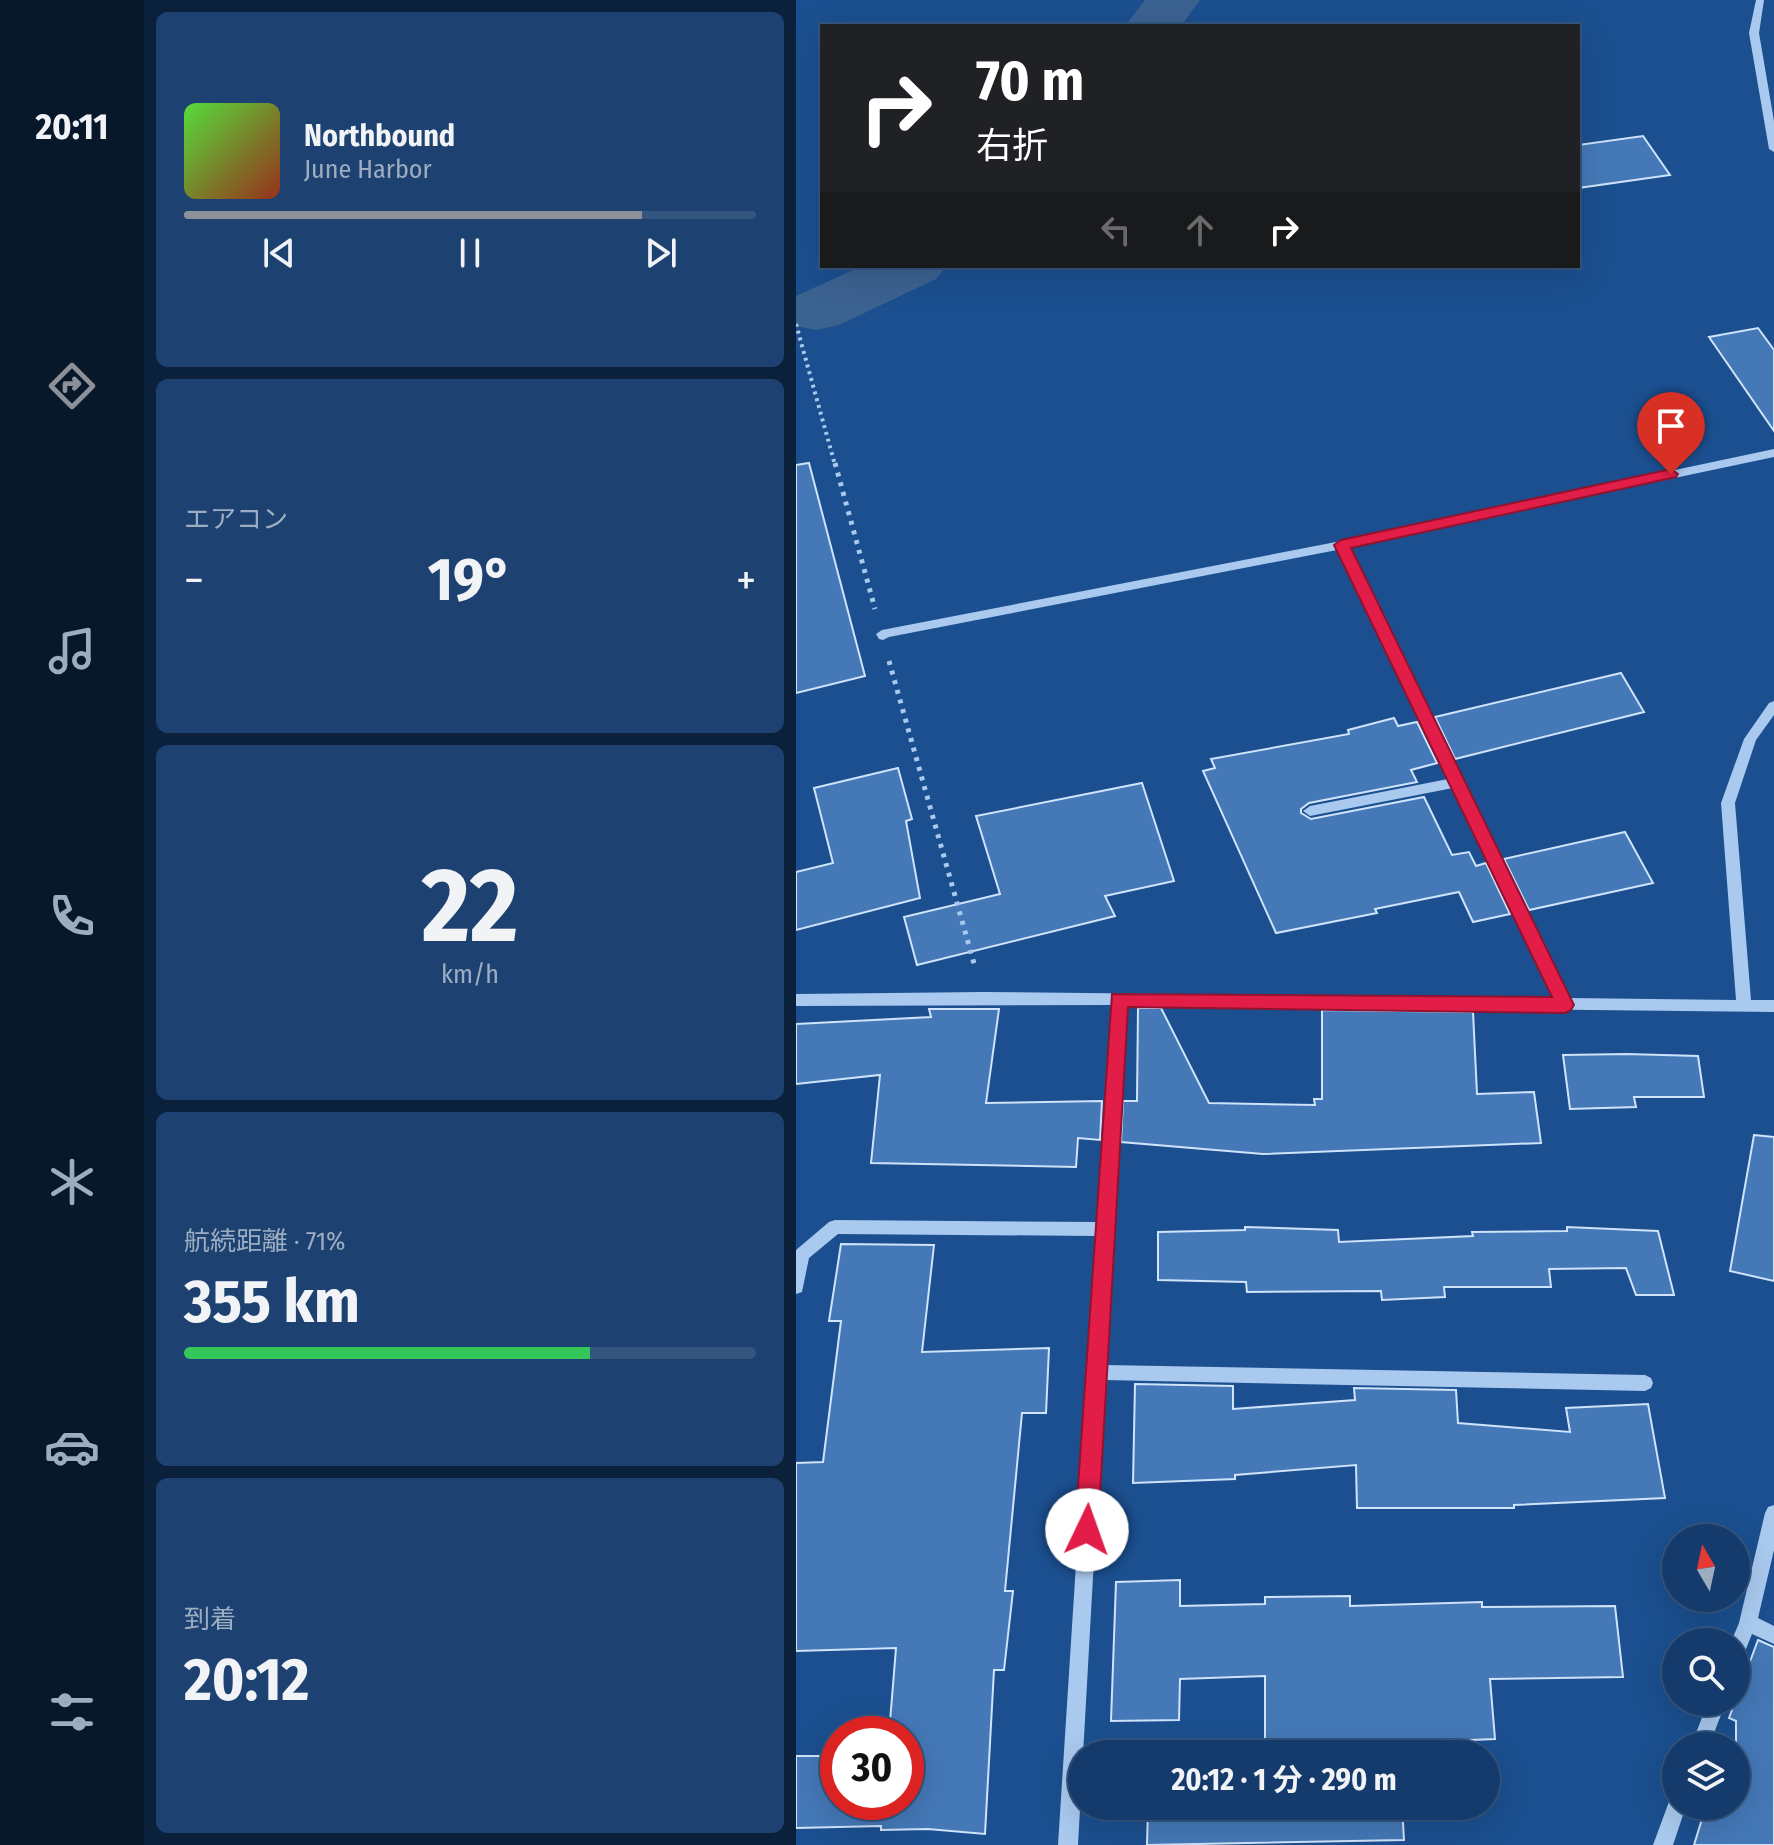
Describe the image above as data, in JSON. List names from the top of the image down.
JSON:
{
  "north": "top",
  "page": {
    "tabs": "20:11",
    "turn": ["70 m", "右折"],
    "song": ["Northbound", "June Harbor"],
    "tile": [
      "エアコン",
      ["22", "km/h"],
      ["航続距離 · 71%", "355 km"],
      ["到着", "20:12"]
    ],
    "heat": ["−", "19°", "+"],
    "limit": "30",
    "trip": "20:12 · 1 分 · 290 m"
  }
}
